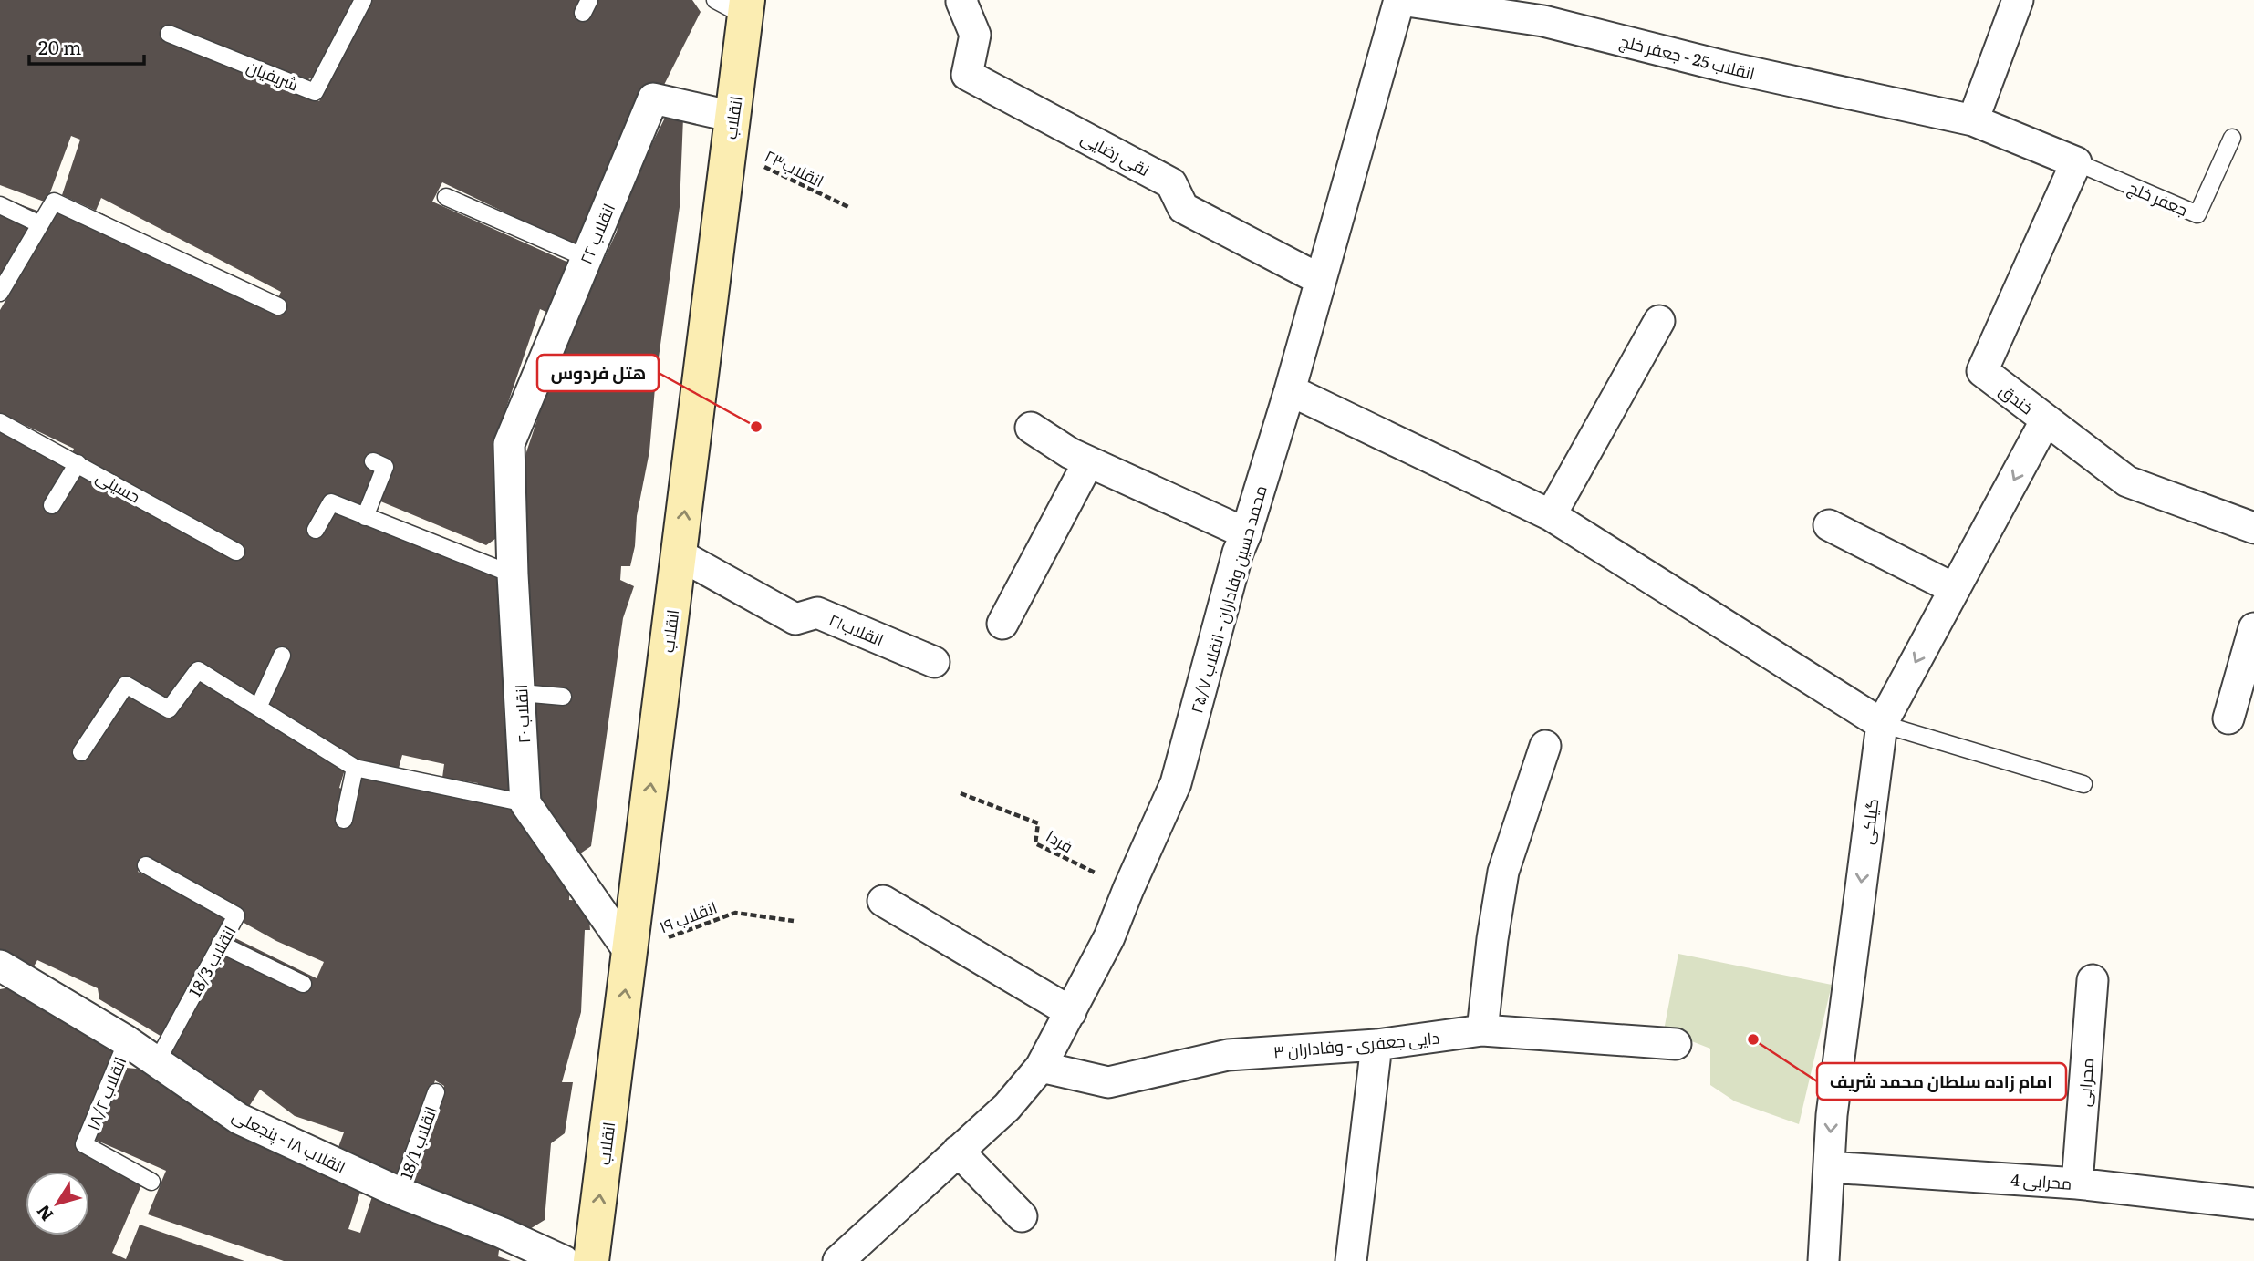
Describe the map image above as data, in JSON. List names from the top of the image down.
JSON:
{
  "streets": {
    "main road": ["انقلاب"],
    "street": [
      "انقلاب 25 - جعفر خلج",
      "نقی رضایی",
      "انقلاب ۲۲",
      "خندق",
      "محمد حسین وفاداران - انقلاب ۲۵/۷",
      "انقلاب۲۱",
      "انقلاب ۲۰",
      "گیلکی",
      "دایی جعفری - وفاداران ۳",
      "محرابی",
      "انقلاب ۱۸ - پنجعلی",
      "محرابی 4"
    ],
    "lane": [
      "شریفیان",
      "جعفر خلج",
      "حسینی",
      "انقلاب 18/3",
      "انقلاب ۱۸/۲",
      "انقلاب 18/1"
    ],
    "path": ["انقلاب۲۳", "فردا", "انقلاب ۱۹"]
  },
  "crossings": [
    ["انقلاب 25 - جعفر خلج", "جعفر خلج"],
    ["انقلاب 25 - جعفر خلج", "خندق"],
    ["انقلاب 25 - جعفر خلج", "محمد حسین وفاداران - انقلاب ۲۵/۷"],
    ["انقلاب", "انقلاب۲۳"],
    ["انقلاب", "انقلاب ۲۲"],
    ["انقلاب", "انقلاب۲۱"],
    ["انقلاب", "انقلاب ۱۹"],
    ["نقی رضایی", "محمد حسین وفاداران - انقلاب ۲۵/۷"],
    ["انقلاب۲۳", "انقلاب ۲۲"],
    ["جعفر خلج", "خندق"],
    ["انقلاب ۲۲", "انقلاب ۲۰"],
    ["خندق", "گیلکی"],
    ["محمد حسین وفاداران - انقلاب ۲۵/۷", "فردا"],
    ["محمد حسین وفاداران - انقلاب ۲۵/۷", "دایی جعفری - وفاداران ۳"],
    ["گیلکی", "محرابی 4"],
    ["انقلاب 18/3", "انقلاب ۱۸ - پنجعلی"],
    ["محرابی", "محرابی 4"],
    ["انقلاب ۱۸/۲", "انقلاب ۱۸ - پنجعلی"],
    ["انقلاب ۱۸ - پنجعلی", "انقلاب 18/1"]
  ],
  "one_way": ["انقلاب", "گیلکی"],
  "places": ["هتل فردوس", "امام زاده سلطان محمد شریف"],
  "scale_bar": "20 m",
  "north": "bottom left"
}
